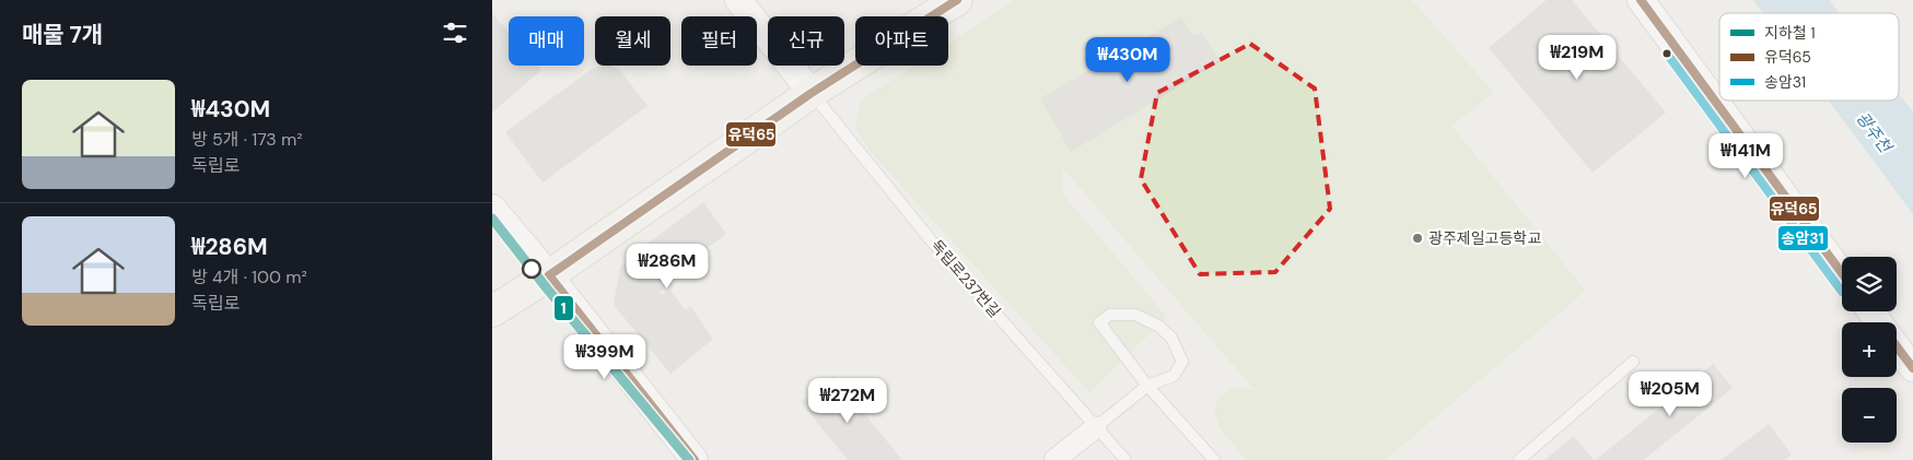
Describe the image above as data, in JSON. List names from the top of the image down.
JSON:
{
  "streets": {
    "lane": ["독립로237번길"]
  },
  "water": ["광주천"],
  "places": ["광주제일고등학교"],
  "lines": ["transit line 유덕65", "transit line 송암31", "metro line 1"],
  "legend": ["지하철 1", "유덕65", "송암31"],
  "page": {
    "heading": "매물 7개",
    "chip": [
      "매매",
      "월세",
      "필터",
      "신규",
      "아파트"
    ],
    "price": [
      "₩219M",
      "₩430M",
      "₩141M",
      "₩286M",
      "₩399M",
      "₩205M",
      "₩272M"
    ],
    "list": [
      {
        "name": "₩430M",
        "note": "방 5개 · 173 m² · 독립로"
      },
      {
        "name": "₩286M",
        "note": "방 4개 · 100 m² · 독립로"
      }
    ],
    "map_buttons": ["+", "−"]
  }
}
